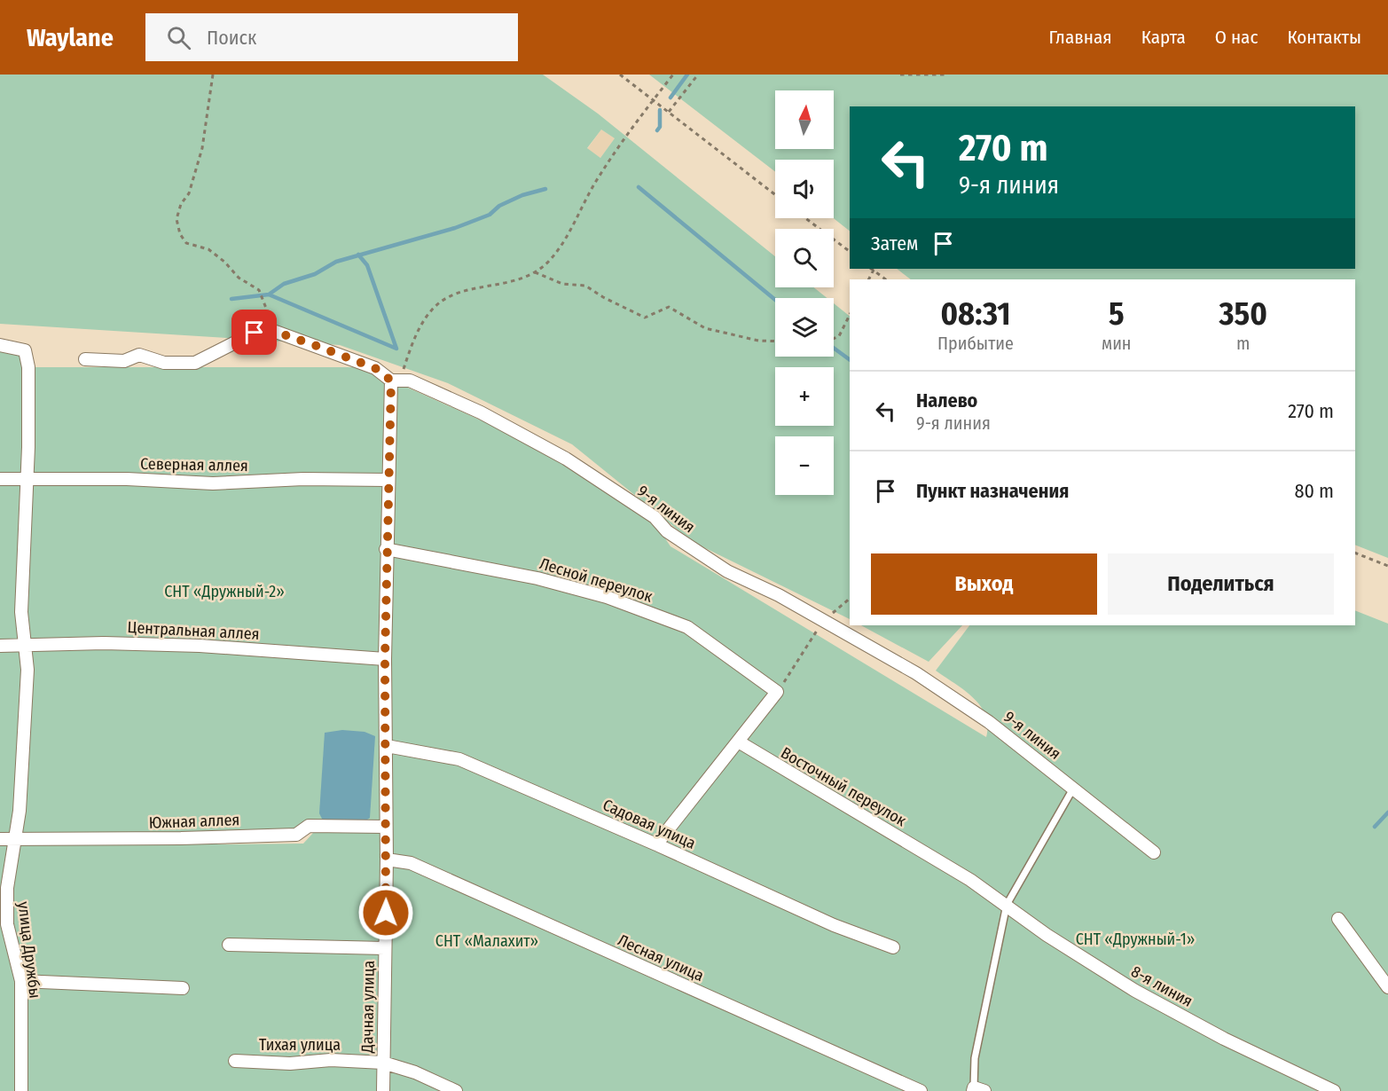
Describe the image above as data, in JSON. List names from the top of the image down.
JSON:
{
  "streets": {
    "street": [
      "Северная аллея",
      "9-я линия",
      "Лесной переулок",
      "Центральная аллея",
      "Восточный переулок",
      "Южная аллея",
      "Садовая улица",
      "улица Дружбы",
      "Лесная улица",
      "8-я линия",
      "Дачная улица",
      "Тихая улица"
    ]
  },
  "crossings": [
    ["Северная аллея", "улица Дружбы"],
    ["Северная аллея", "Дачная улица"],
    ["9-я линия", "Дачная улица"],
    ["Лесной переулок", "Дачная улица"],
    ["Центральная аллея", "улица Дружбы"],
    ["Центральная аллея", "Дачная улица"],
    ["Восточный переулок", "8-я линия"],
    ["Южная аллея", "улица Дружбы"],
    ["Южная аллея", "Дачная улица"],
    ["Садовая улица", "Дачная улица"],
    ["Лесная улица", "Дачная улица"],
    ["Дачная улица", "Тихая улица"]
  ],
  "parks": ["СНТ «Дружный-2»", "СНТ «Дружный-1»", "СНТ «Малахит»"],
  "north": "top",
  "page": {
    "header": "Waylane",
    "search": "Поиск",
    "nav": [
      "Главная",
      "Карта",
      "О нас",
      "Контакты"
    ],
    "map_buttons": ["+", "−"],
    "turn": ["270 m", "9-я линия"],
    "then": "Затем",
    "eta": [
      "08:31",
      "Прибытие",
      "5",
      "мин",
      "350",
      "m"
    ],
    "list": [
      {
        "name": "Налево",
        "note": "9-я линия",
        "value": "270 m"
      },
      {
        "name": "Пункт назначения",
        "value": "80 m"
      }
    ],
    "buttons": ["Выход", "Поделиться"]
  }
}
